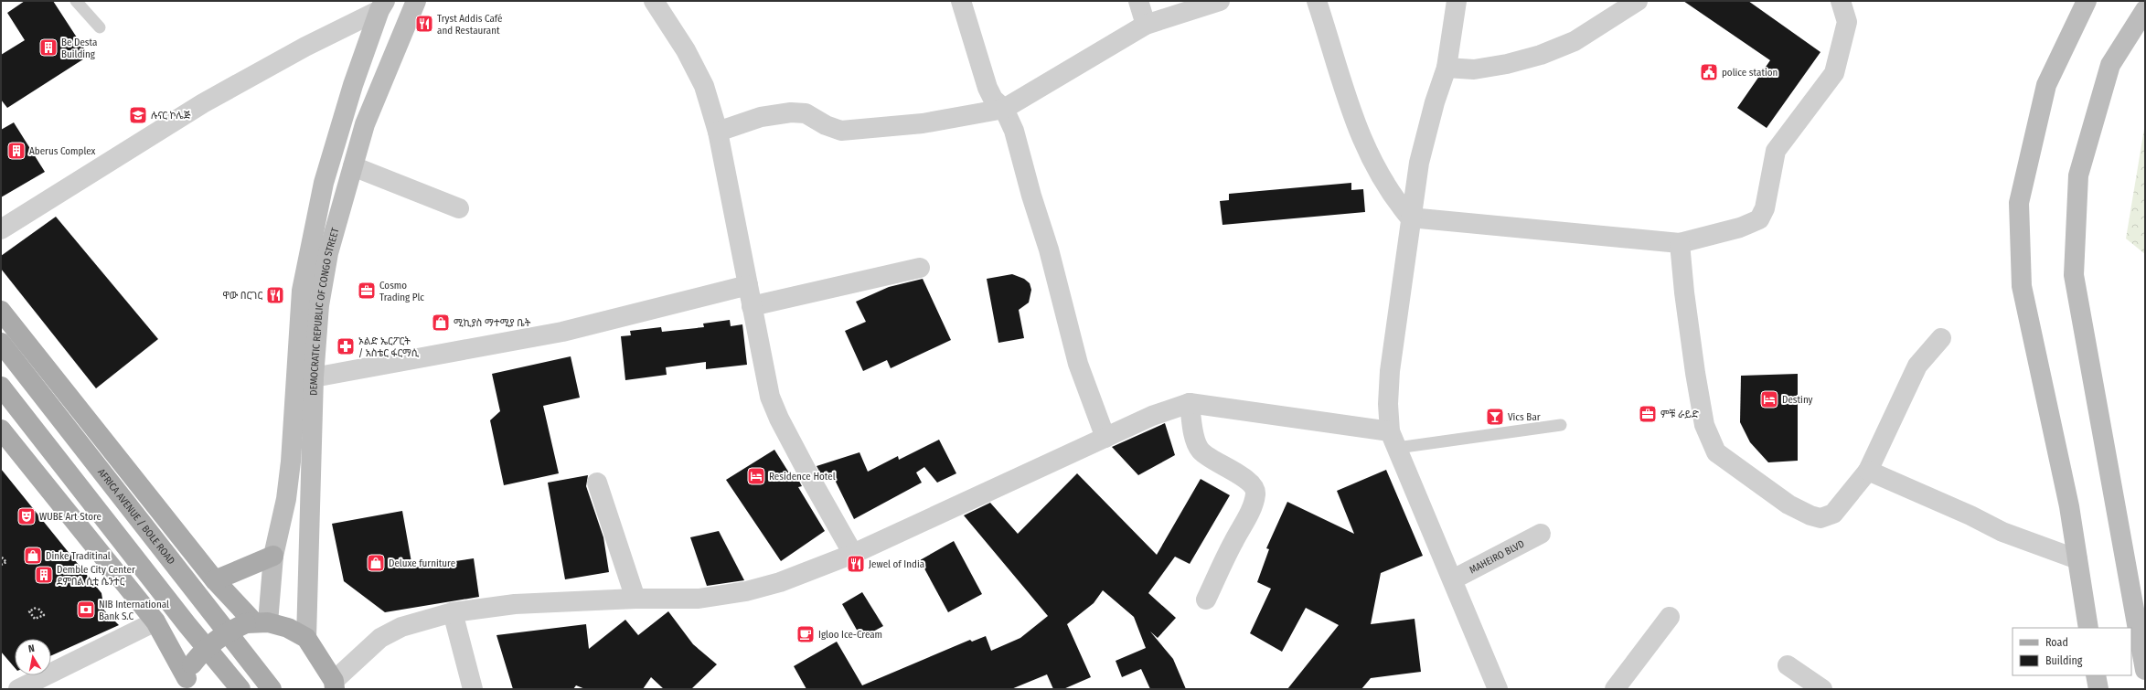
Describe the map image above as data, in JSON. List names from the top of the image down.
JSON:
{
  "streets": {
    "main road": ["DEMOCRATIC REPUBLIC OF CONGO STREET", "AFRICA AVENUE / BOLE ROAD"],
    "street": ["MAHEIRO BLVD"]
  },
  "places": {
    "restaurant": ["Tryst Addis Café and Restaurant", "ዋው በርገር", "Jewel of India"],
    "building": ["Be Desta Building", "Aberus Complex", "Demble City Center ደምበል ሲቲ ሴንተር"],
    "public building": ["police station"],
    "school or university": ["ሉናር ኮሌጅ"],
    "office": ["Cosmo Trading Plc", "ምቹ ራይድ"],
    "shop": ["ሚኪያስ ማተሚያ ቤት", "Dinke Traditinal", "Deluxe furniture"],
    "pharmacy": ["ኦልድ ኤርፖርት / አስቴር ፋርማሲ"],
    "hotel": ["Destiny", "Residence Hotel"],
    "bar": ["Vics Bar"],
    "theatre": ["WUBE Art Store"],
    "bank": ["NIB International Bank S.C"],
    "cafe": ["Igloo Ice-Cream"]
  },
  "legend": ["Road", "Building"],
  "north": "top"
}
